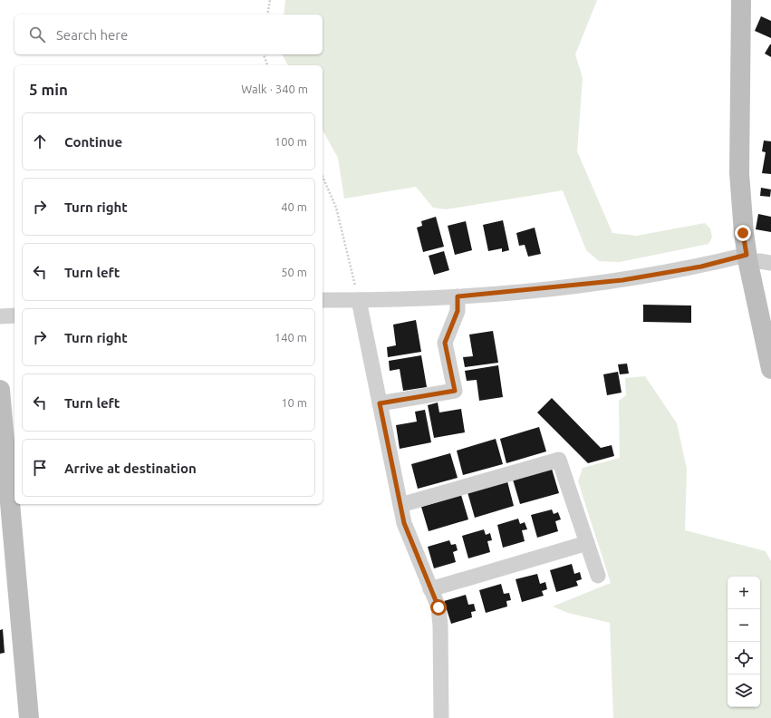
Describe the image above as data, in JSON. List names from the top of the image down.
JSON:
{
  "page": {
    "search": "Search here",
    "heading": ["5 min", "Walk · 340 m"],
    "list": [
      ["Continue", "100 m"],
      ["Turn right", "40 m"],
      ["Turn left", "50 m"],
      ["Turn right", "140 m"],
      ["Turn left", "10 m"],
      "Arrive at destination"
    ],
    "map_buttons": ["+", "−"]
  }
}
